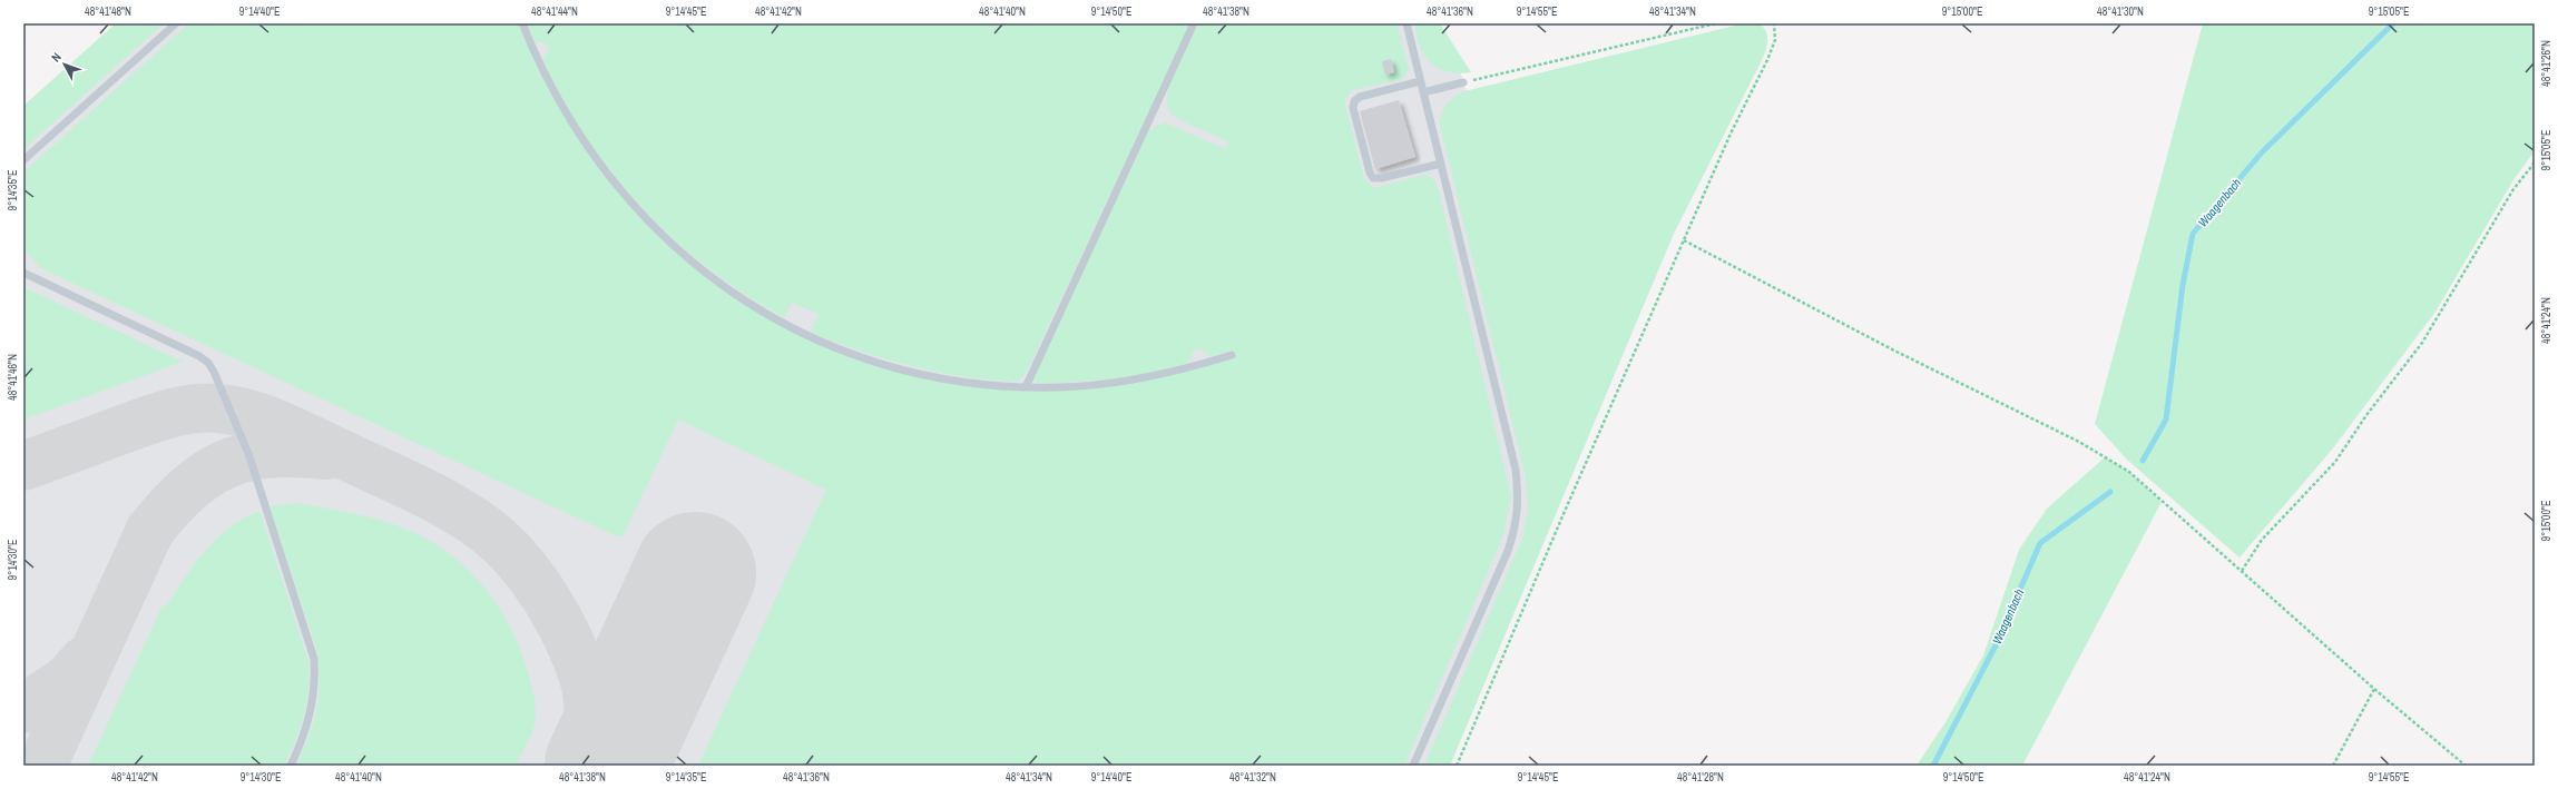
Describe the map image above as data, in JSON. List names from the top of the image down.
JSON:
{
  "water": ["Waagenbach"],
  "north": "top left",
  "coordinates": [
    "48°41'48\"N",
    "9°14'40\"E",
    "48°41'44\"N",
    "9°14'45\"E",
    "48°41'42\"N",
    "48°41'40\"N",
    "9°14'50\"E",
    "48°41'38\"N",
    "48°41'36\"N",
    "9°14'55\"E",
    "48°41'34\"N",
    "9°15'00\"E",
    "48°41'30\"N",
    "9°15'05\"E",
    "48°41'26\"N",
    "9°14'35\"E",
    "48°41'24\"N",
    "48°41'46\"N",
    "9°14'30\"E",
    "48°41'32\"N",
    "48°41'28\"N"
  ]
}
